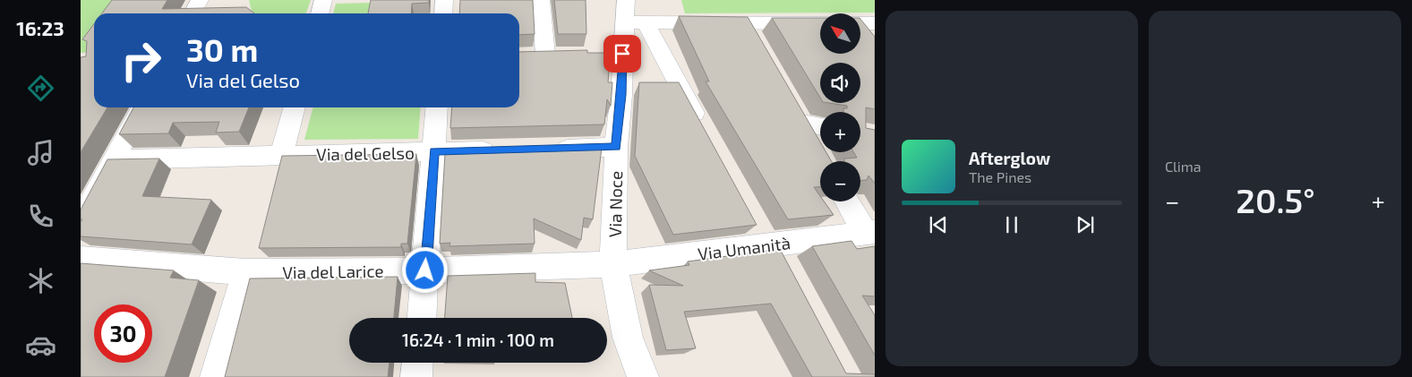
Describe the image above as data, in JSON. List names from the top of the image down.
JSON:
{
  "streets": {
    "street": [
      "Via del Gelso",
      "Via Noce",
      "Via Umanità",
      "Via del Larice"
    ]
  },
  "crossings": [
    ["Via Noce", "Via Umanità"],
    ["Via Noce", "Via del Larice"],
    ["Via Umanità", "Via del Larice"]
  ],
  "north": "top left",
  "page": {
    "tabs": "16:23",
    "tile": "Clima",
    "map_buttons": ["+", "−"],
    "turn": ["30 m", "Via del Gelso"],
    "song": ["Afterglow", "The Pines"],
    "heat": ["−", "20.5°", "+"],
    "limit": "30",
    "trip": "16:24 · 1 min · 100 m"
  }
}
